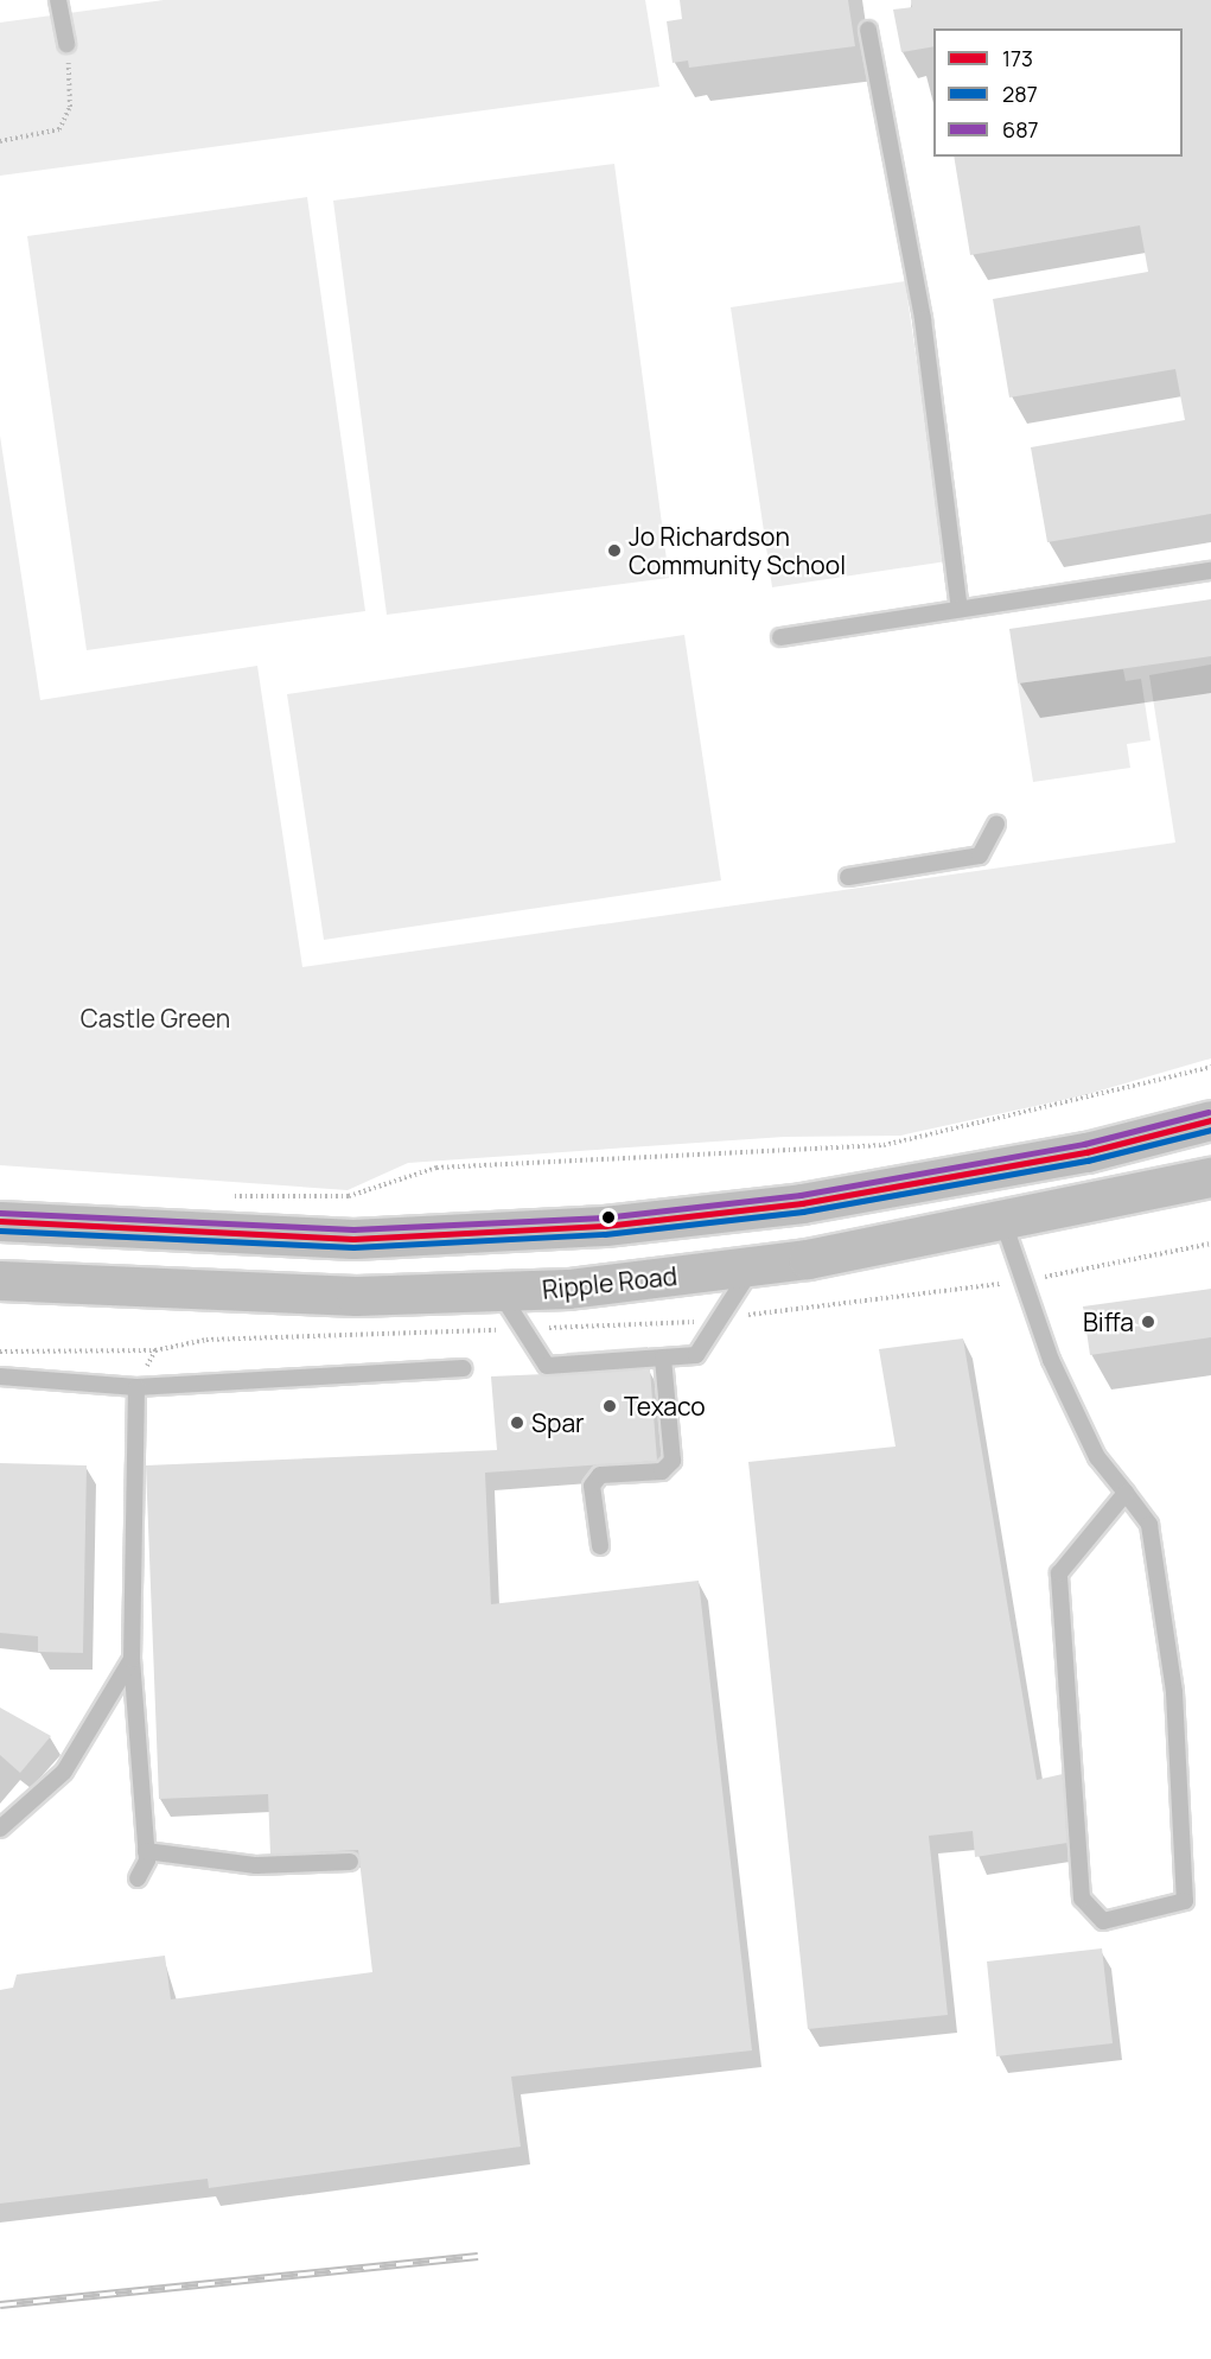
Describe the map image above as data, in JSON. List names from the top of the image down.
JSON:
{
  "streets": {
    "highway": ["Ripple Road"]
  },
  "parks": ["Castle Green"],
  "places": [
    "Jo Richardson Community School",
    "Biffa",
    "Texaco",
    "Spar"
  ],
  "lines": ["transit line 687", "transit line 173", "transit line 287"],
  "legend": ["173", "287", "687"]
}
